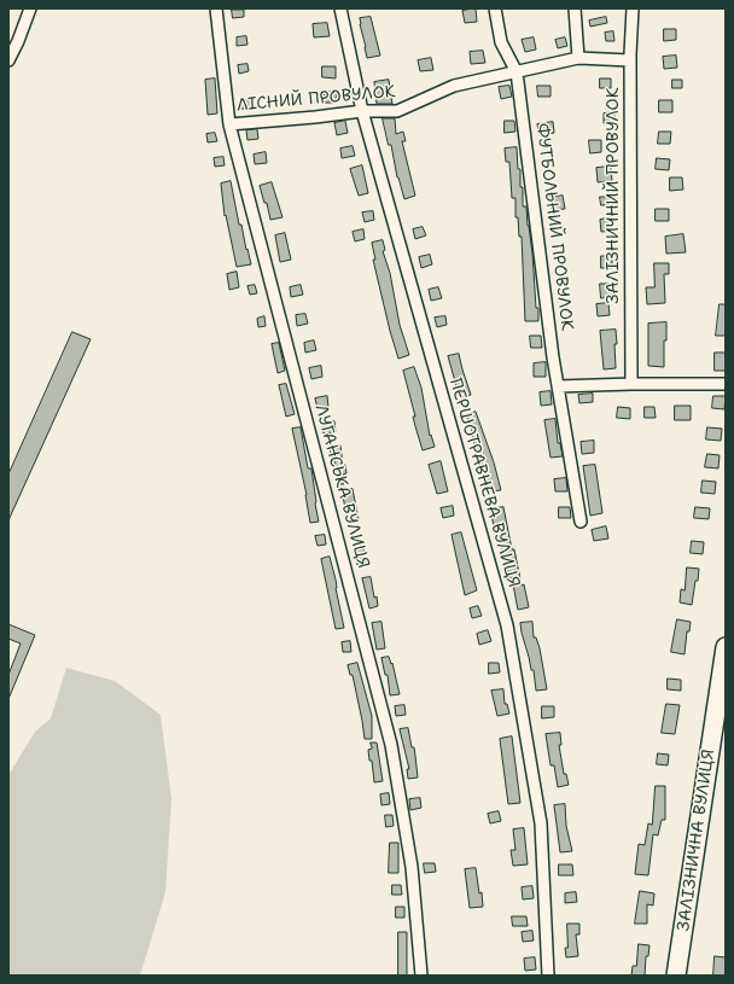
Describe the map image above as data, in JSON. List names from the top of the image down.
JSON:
{
  "streets": {
    "main road": ["ЗАЛІЗНИЧНА ВУЛИЦЯ"],
    "street": [
      "ЛІСНИЙ ПРОВУЛОК",
      "ЗАЛІЗНИЧНИЙ ПРОВУЛОК",
      "ФУТБОЛЬНИЙ ПРОВУЛОК",
      "ПЕРШОТРАВНЕВА ВУЛИЦЯ",
      "ЛУГАНСЬКА ВУЛИЦЯ"
    ]
  },
  "crossings": [
    ["ЛІСНИЙ ПРОВУЛОК", "ЗАЛІЗНИЧНИЙ ПРОВУЛОК"],
    ["ЛІСНИЙ ПРОВУЛОК", "ФУТБОЛЬНИЙ ПРОВУЛОК"],
    ["ЛІСНИЙ ПРОВУЛОК", "ПЕРШОТРАВНЕВА ВУЛИЦЯ"],
    ["ЛІСНИЙ ПРОВУЛОК", "ЛУГАНСЬКА ВУЛИЦЯ"]
  ]
}
